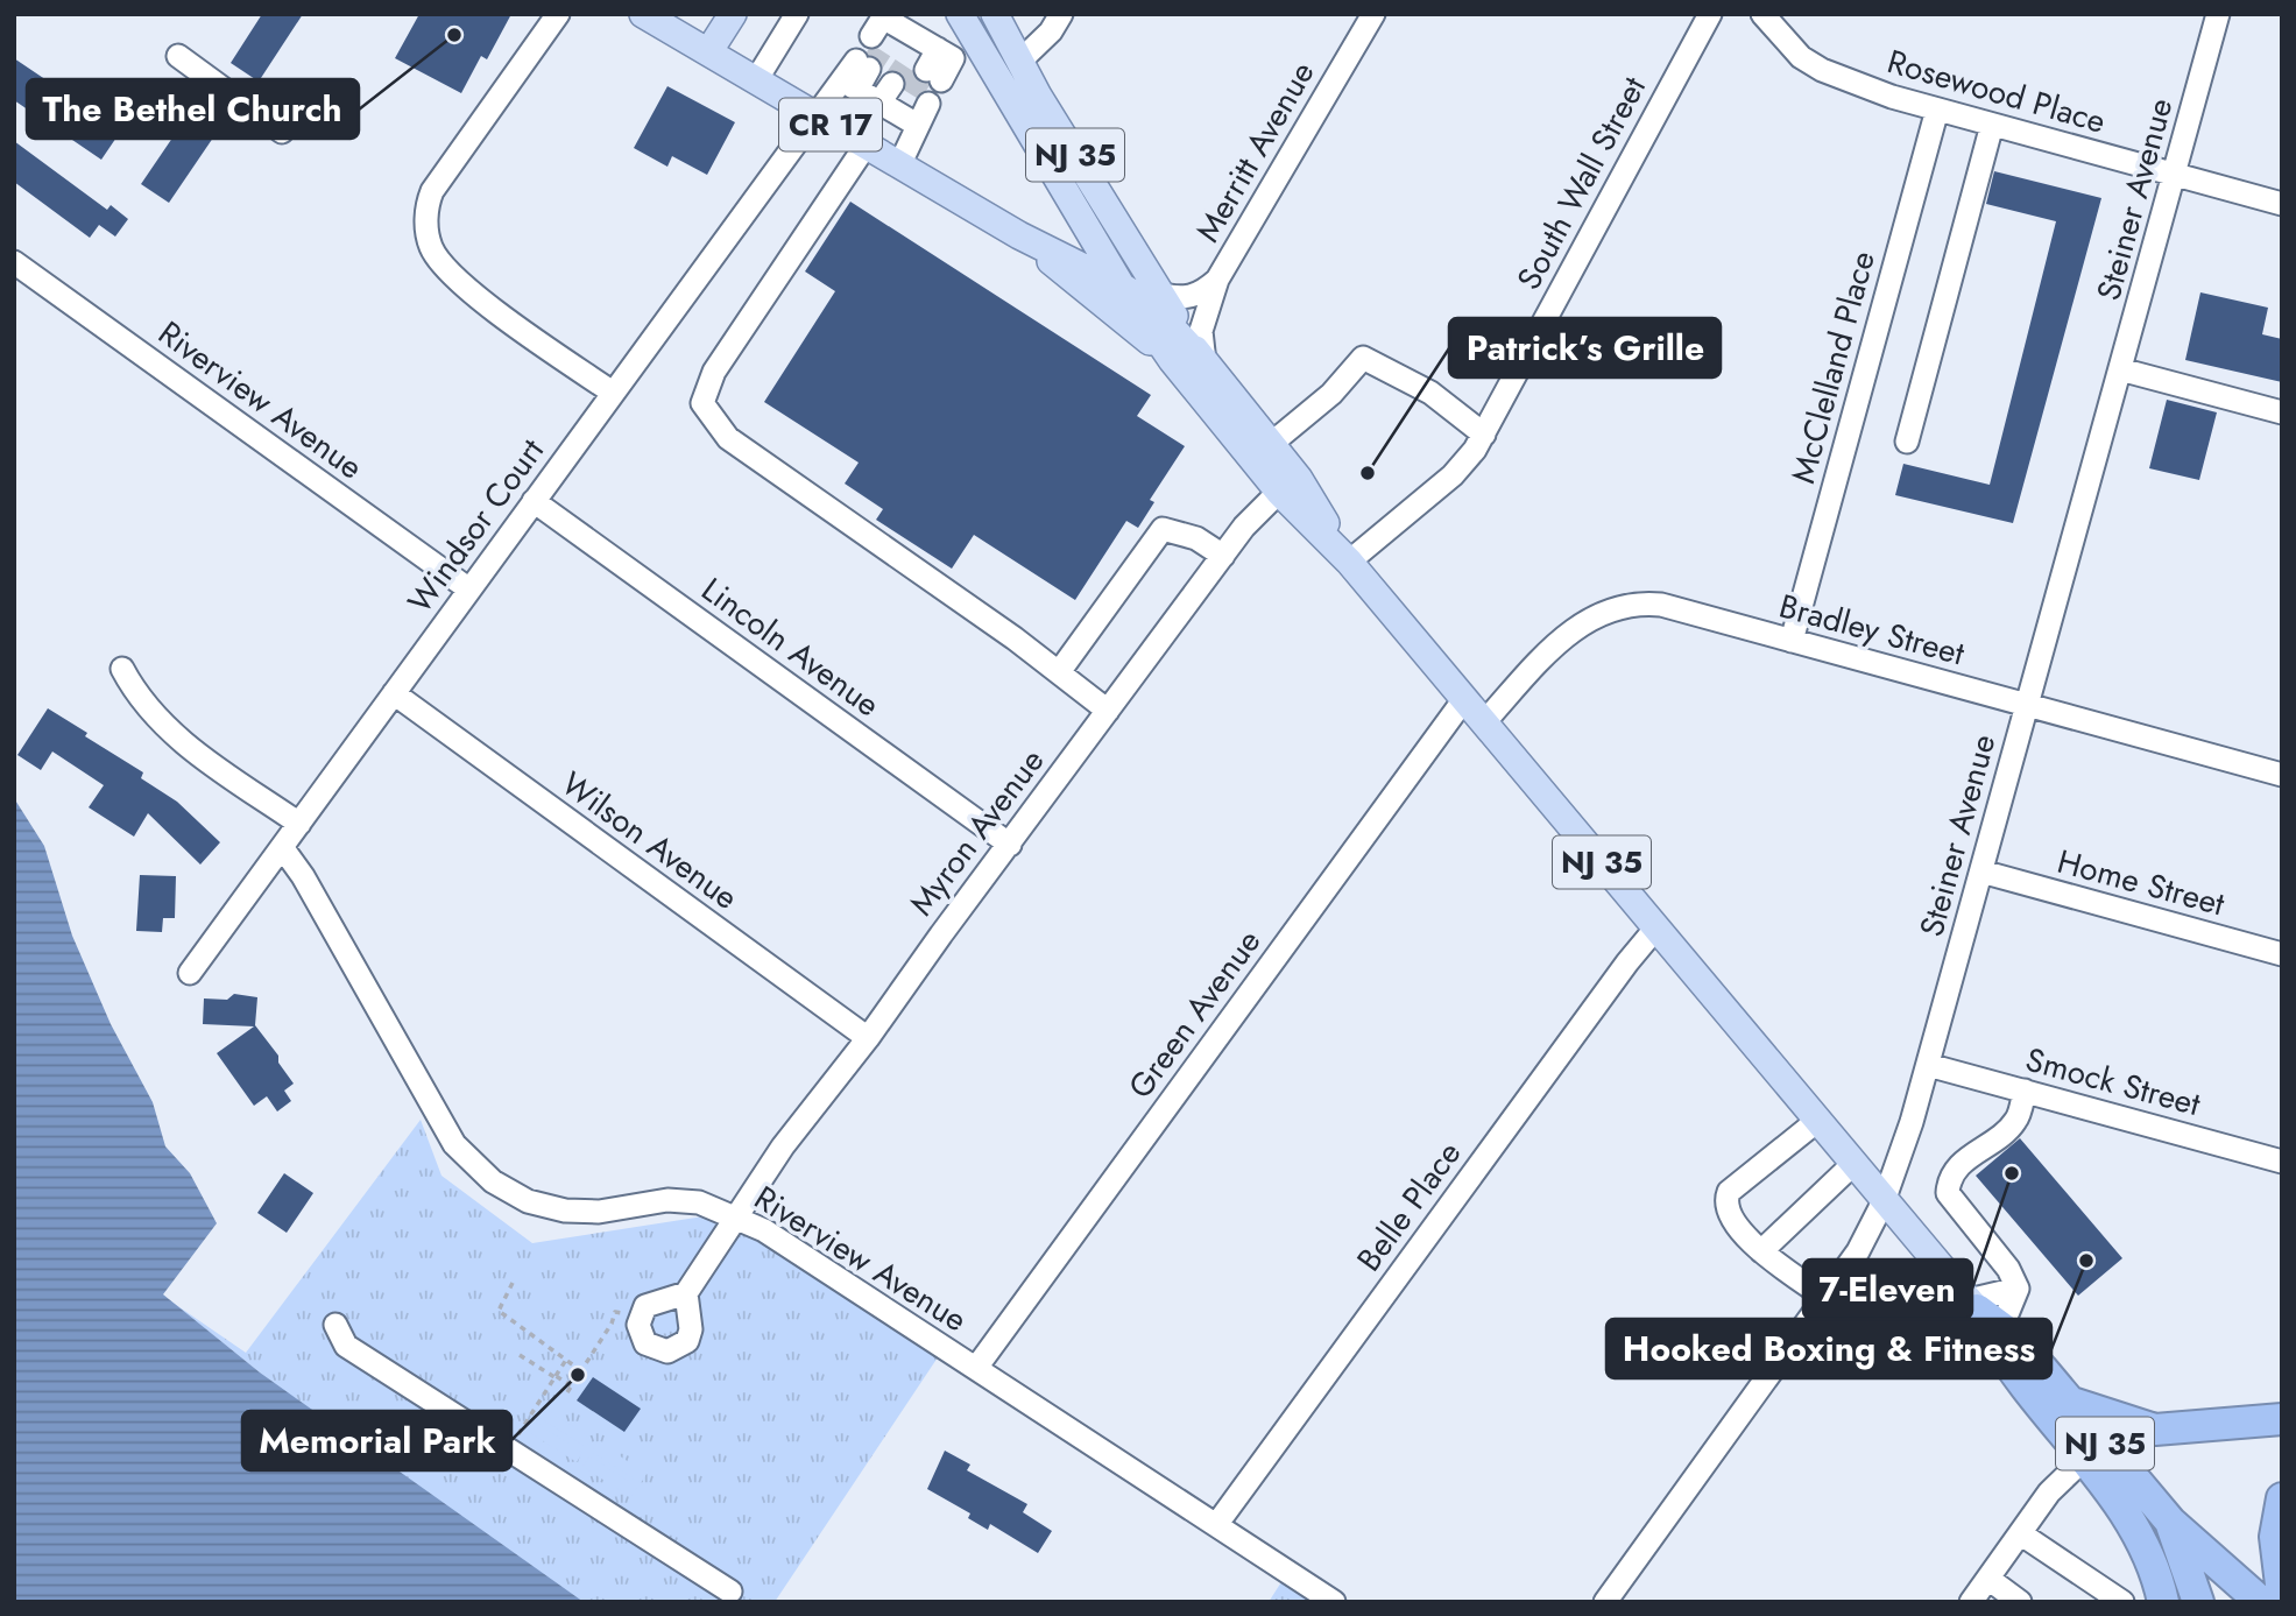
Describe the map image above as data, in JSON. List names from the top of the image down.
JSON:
{
  "streets": {
    "highway": ["NJ 35"],
    "main road": ["CR 17"],
    "street": [
      "Rosewood Place",
      "Merritt Avenue",
      "South Wall Street",
      "Steiner Avenue",
      "McClelland Place",
      "Riverview Avenue",
      "Windsor Court",
      "Bradley Street",
      "Lincoln Avenue",
      "Myron Avenue",
      "Wilson Avenue",
      "Home Street",
      "Green Avenue",
      "Smock Street",
      "Belle Place"
    ]
  },
  "crossings": [
    ["Rosewood Place", "Steiner Avenue"],
    ["Rosewood Place", "McClelland Place"],
    ["CR 17", "Merritt Avenue"],
    ["CR 17", "NJ 35"],
    ["CR 17", "Windsor Court"],
    ["Merritt Avenue", "NJ 35"],
    ["NJ 35", "South Wall Street"],
    ["NJ 35", "Steiner Avenue"],
    ["NJ 35", "Bradley Street"],
    ["NJ 35", "Myron Avenue"],
    ["NJ 35", "Green Avenue"],
    ["NJ 35", "Belle Place"],
    ["Steiner Avenue", "Bradley Street"],
    ["Steiner Avenue", "Home Street"],
    ["Steiner Avenue", "Smock Street"],
    ["McClelland Place", "Bradley Street"],
    ["Riverview Avenue", "Windsor Court"],
    ["Riverview Avenue", "Myron Avenue"],
    ["Riverview Avenue", "Green Avenue"],
    ["Riverview Avenue", "Belle Place"],
    ["Windsor Court", "Lincoln Avenue"],
    ["Windsor Court", "Wilson Avenue"],
    ["Lincoln Avenue", "Myron Avenue"],
    ["Myron Avenue", "Wilson Avenue"]
  ],
  "places": [
    "The Bethel Church",
    "Patrick’s Grille",
    "7-Eleven",
    "Hooked Boxing & Fitness",
    "Memorial Park"
  ]
}
